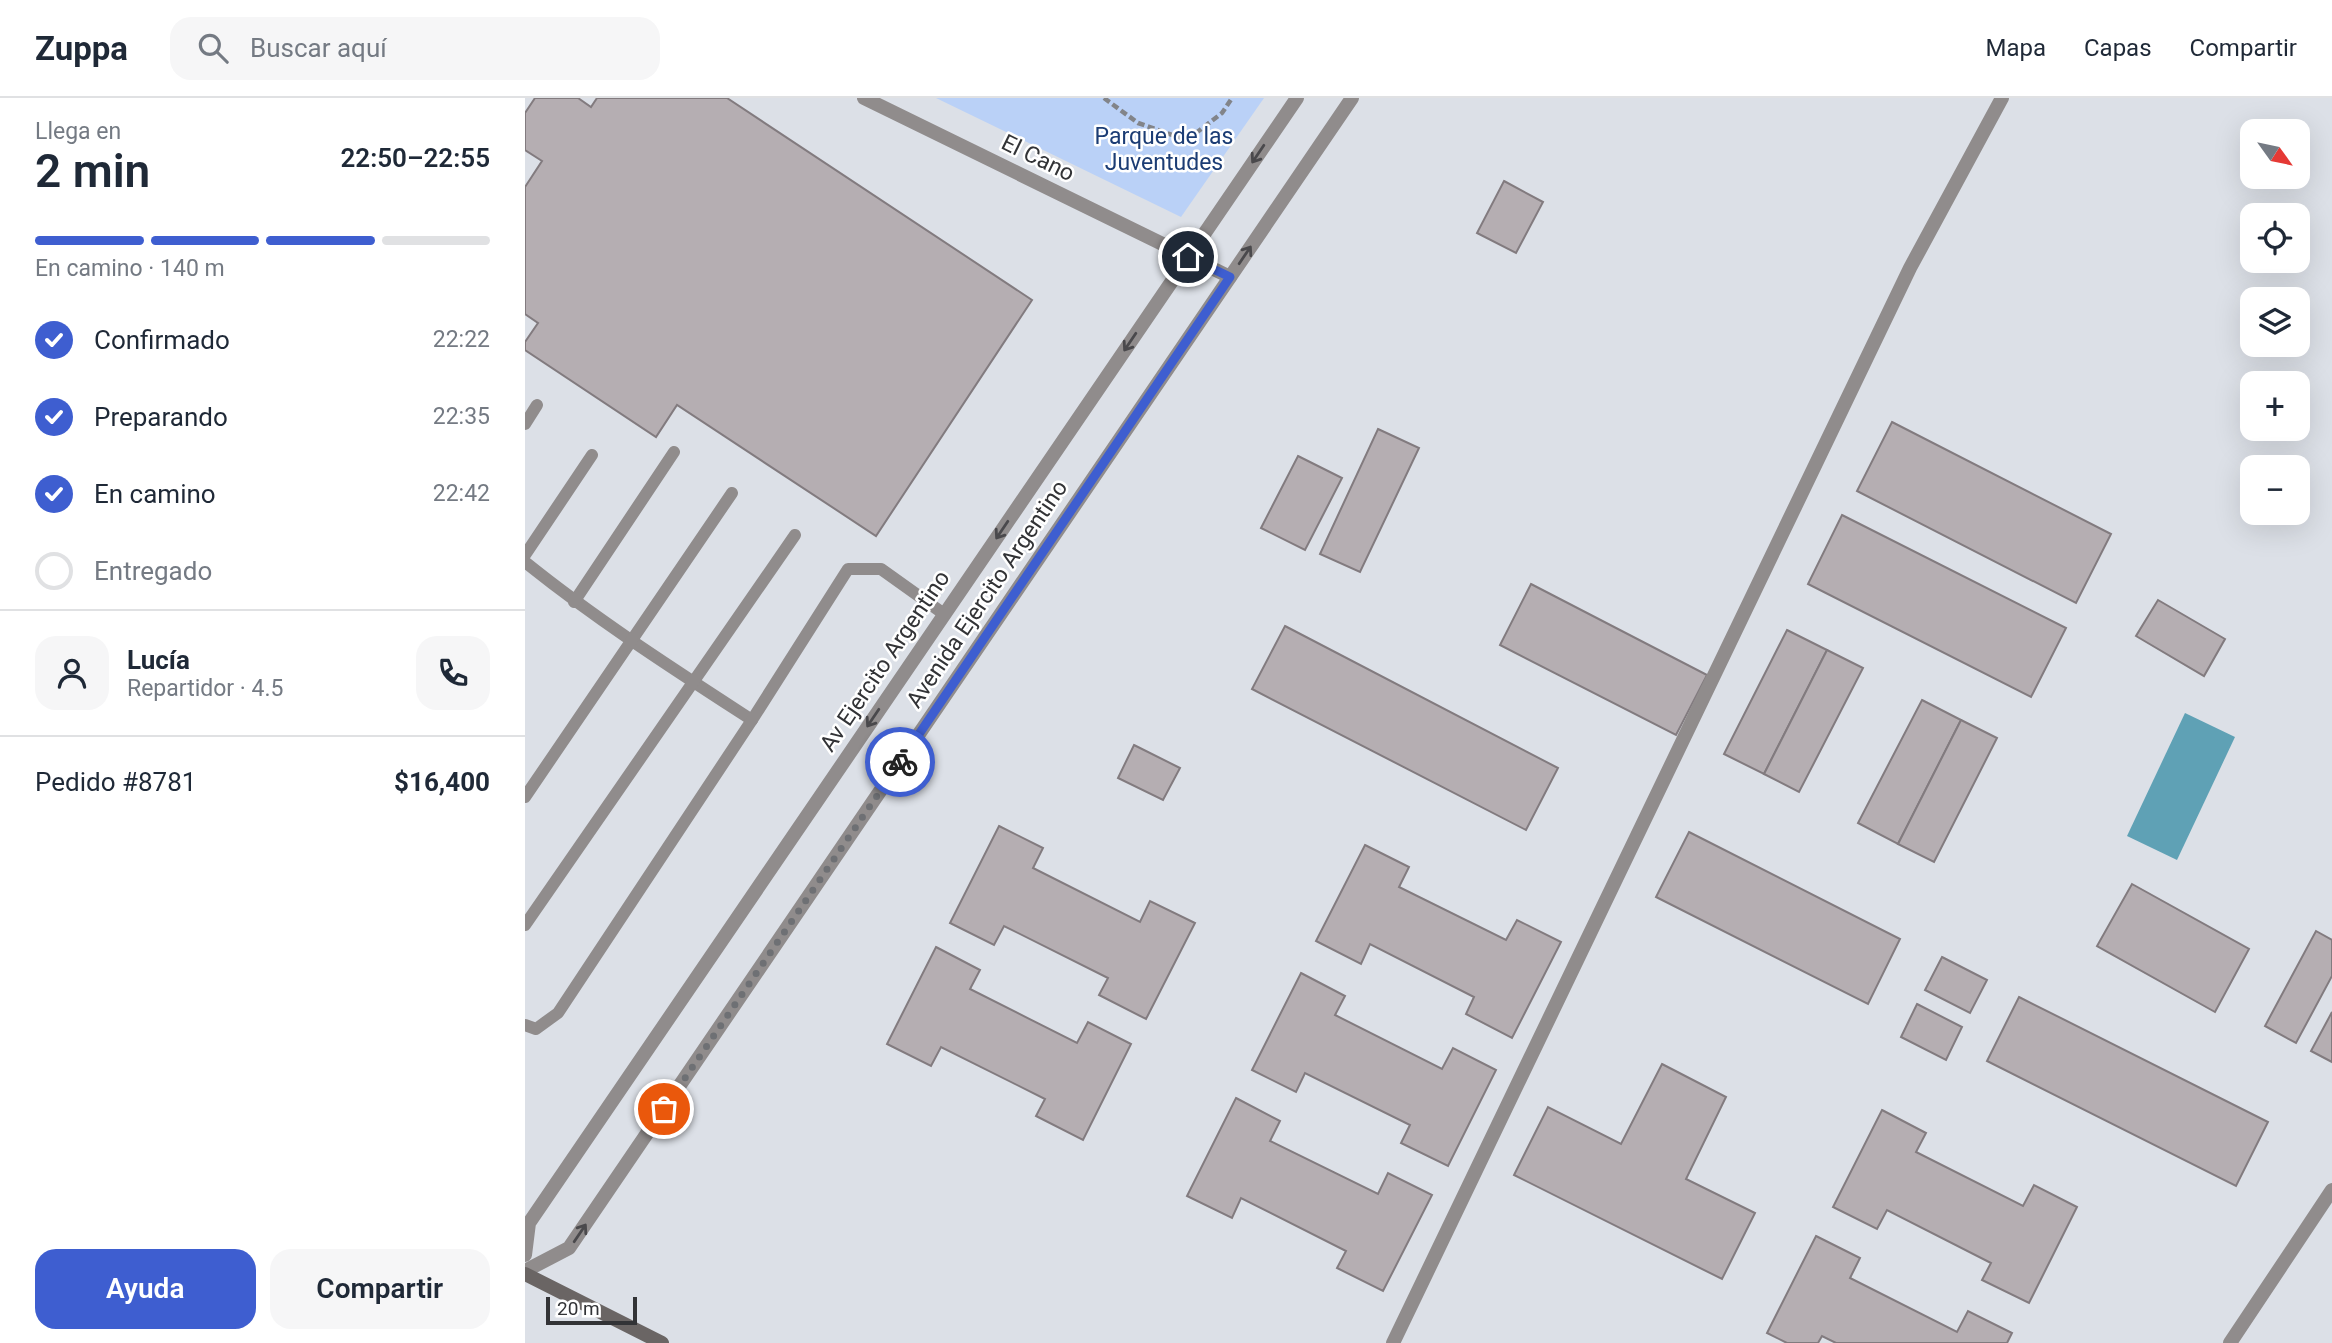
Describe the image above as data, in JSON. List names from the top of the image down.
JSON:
{
  "streets": {
    "street": ["El Cano", "Avenida Ejercito Argentino", "Av Ejercito Argentino"]
  },
  "crossings": [
    ["El Cano", "Avenida Ejercito Argentino"],
    ["El Cano", "Av Ejercito Argentino"]
  ],
  "one_way": ["Avenida Ejercito Argentino", "Av Ejercito Argentino"],
  "parks": ["Parque de las Juventudes"],
  "scale_bar": "20 m",
  "north": "bottom right",
  "page": {
    "header": "Zuppa",
    "search": "Buscar aquí",
    "nav": ["Mapa", "Capas", "Compartir"],
    "heading": ["2 min", "Llega en", "22:50–22:55"],
    "panel": [
      "Lucía",
      "Repartidor · 4.5",
      "Pedido #8781",
      "$16,400"
    ],
    "map_buttons": ["+", "−"],
    "bar": "En camino · 140 m",
    "list": [
      ["Confirmado", "22:22"],
      ["Preparando", "22:35"],
      ["En camino", "22:42"],
      "Entregado"
    ],
    "buttons": ["Ayuda", "Compartir"],
    "scale": "20 m"
  }
}
